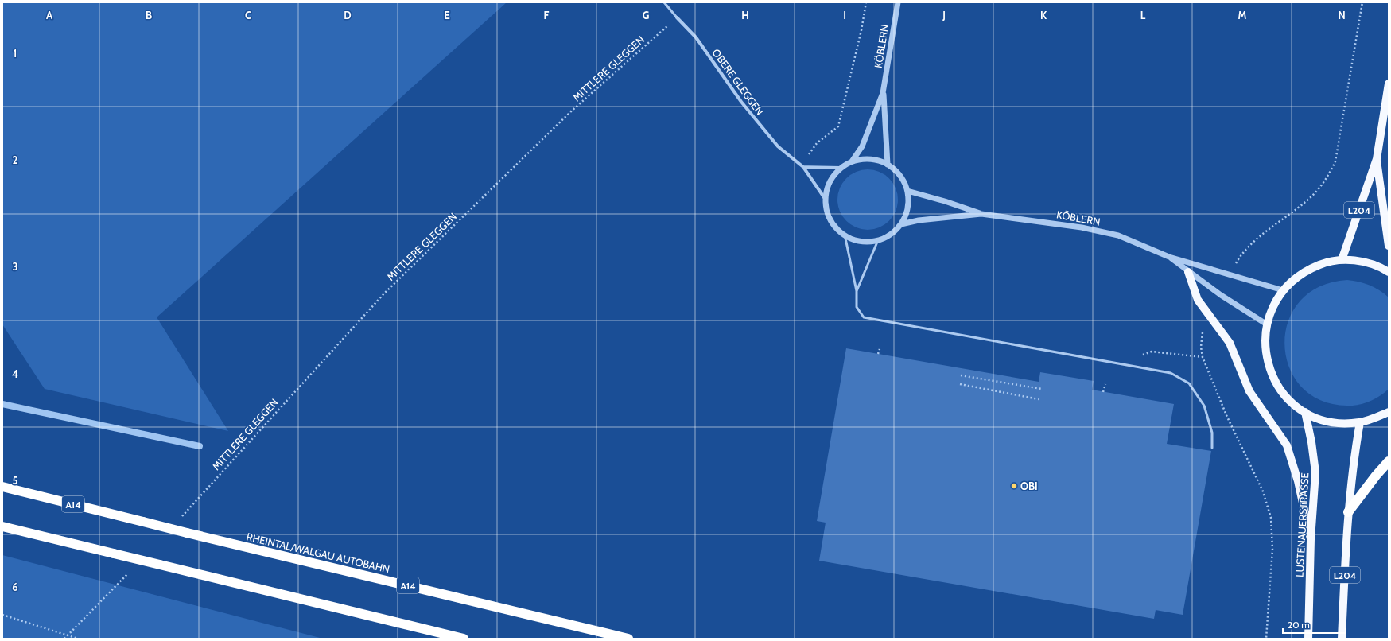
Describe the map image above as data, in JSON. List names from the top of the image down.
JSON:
{
  "streets": {
    "highway": ["A14", "RHEINTAL/WALGAU AUTOBAHN"],
    "main road": ["L204", "LUSTENAUERSTRASSE"],
    "street": ["KÖBLERN", "OBERE GLEGGEN"],
    "path": ["MITTLERE GLEGGEN"]
  },
  "crossings": [
    ["KÖBLERN", "OBERE GLEGGEN"],
    ["MITTLERE GLEGGEN", "OBERE GLEGGEN"]
  ],
  "places": ["OBI"],
  "scale_bar": "20 m",
  "grid": {
    "columns": [
      "A",
      "B",
      "C",
      "D",
      "E",
      "F",
      "G",
      "H",
      "I",
      "J",
      "K",
      "L",
      "M",
      "N"
    ],
    "rows": [
      "1",
      "2",
      "3",
      "4",
      "5",
      "6"
    ]
  }
}
